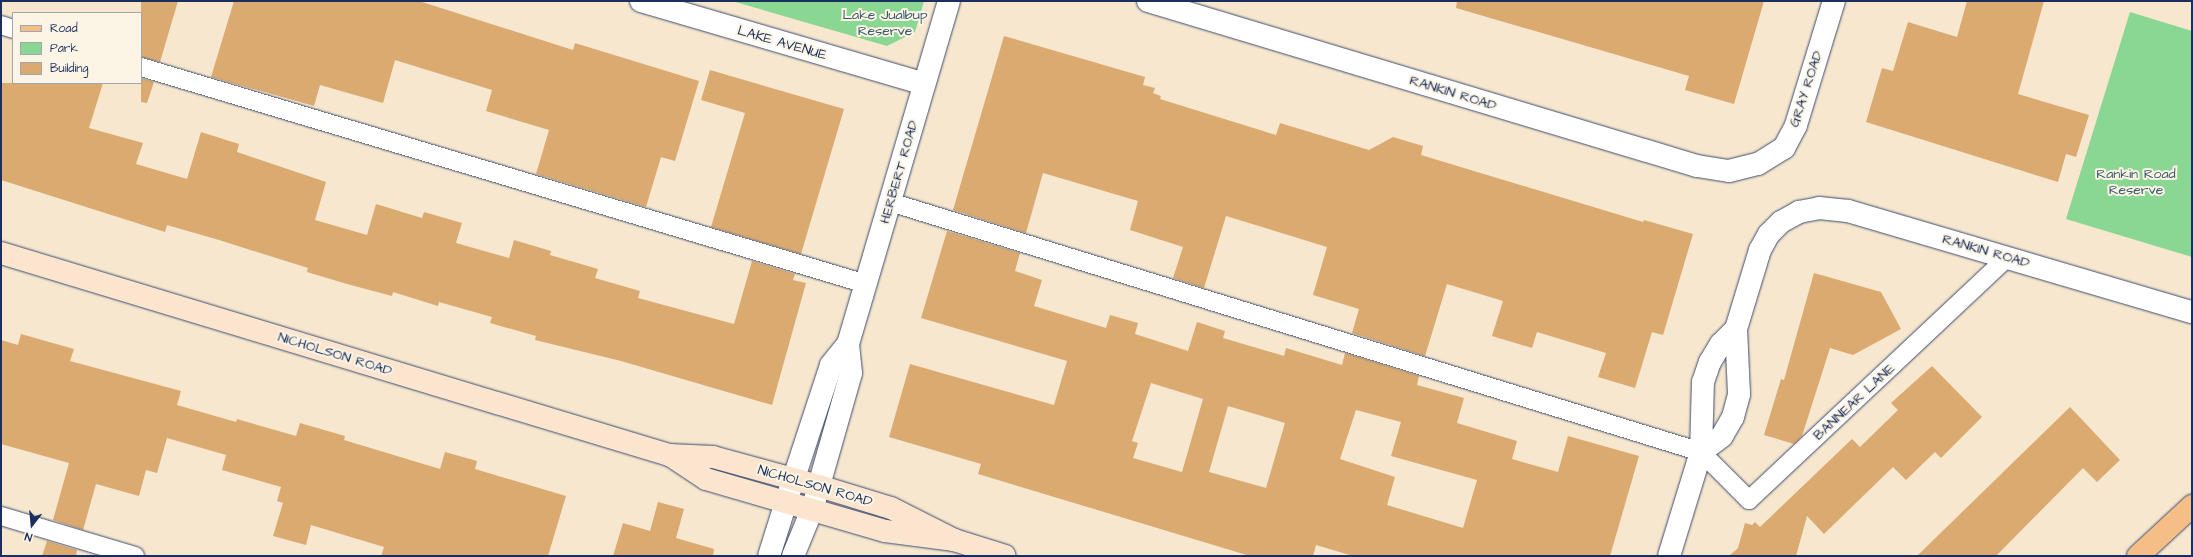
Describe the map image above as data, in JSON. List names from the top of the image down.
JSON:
{
  "streets": {
    "main road": ["NICHOLSON ROAD"],
    "street": [
      "LAKE AVENUE",
      "GRAY ROAD",
      "RANKIN ROAD",
      "HERBERT ROAD"
    ],
    "lane": ["BANNEAR LANE"]
  },
  "crossings": [
    ["LAKE AVENUE", "HERBERT ROAD"],
    ["GRAY ROAD", "RANKIN ROAD"],
    ["RANKIN ROAD", "BANNEAR LANE"],
    ["HERBERT ROAD", "NICHOLSON ROAD"]
  ],
  "parks": ["Lake Jualbup Reserve", "Rankin Road Reserve"],
  "legend": ["Road", "Park", "Building"],
  "north": "bottom"
}
